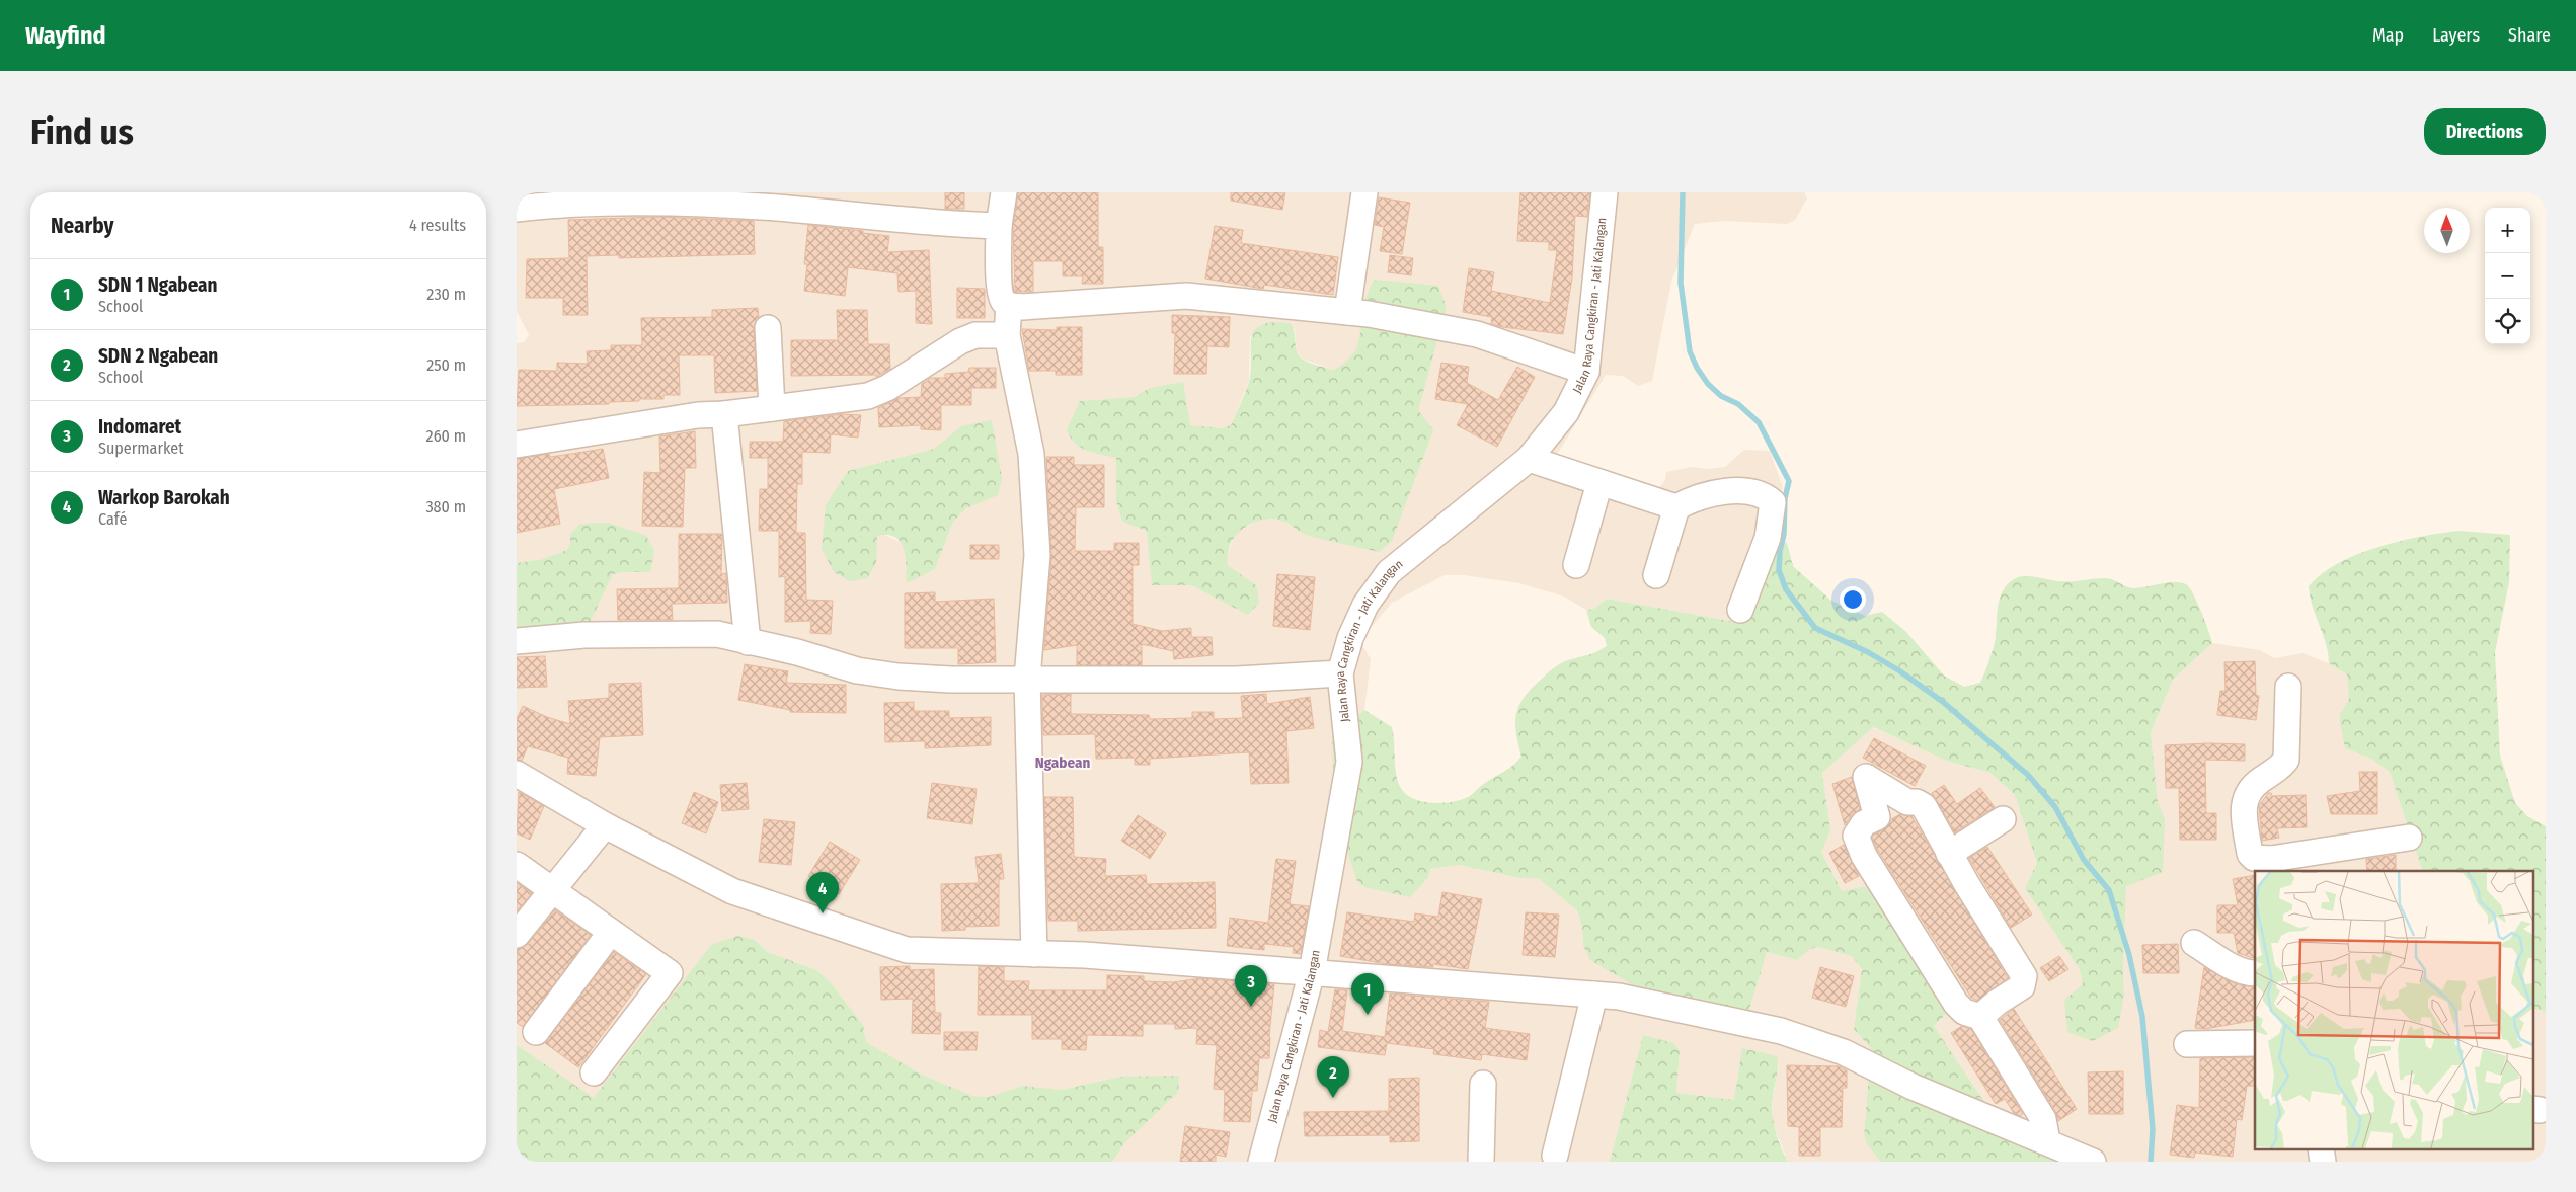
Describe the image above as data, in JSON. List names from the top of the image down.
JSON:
{
  "streets": {
    "street": ["Jalan Raya Cangkiran - Jati Kalangan"]
  },
  "districts": ["Ngabean"],
  "north": "top",
  "page": {
    "header": "Wayfind",
    "nav": ["Map", "Layers", "Share"],
    "buttons": "Directions",
    "title": "Find us",
    "heading": ["Nearby", "4 results"],
    "map_buttons": ["+", "−"],
    "list": [
      {
        "mark": "1",
        "name": "SDN 1 Ngabean",
        "note": "School",
        "value": "230 m"
      },
      {
        "mark": "2",
        "name": "SDN 2 Ngabean",
        "note": "School",
        "value": "250 m"
      },
      {
        "mark": "3",
        "name": "Indomaret",
        "note": "Supermarket",
        "value": "260 m"
      },
      {
        "mark": "4",
        "name": "Warkop Barokah",
        "note": "Café",
        "value": "380 m"
      }
    ],
    "pins": [
      "4",
      "3",
      "1",
      "2"
    ]
  }
}
